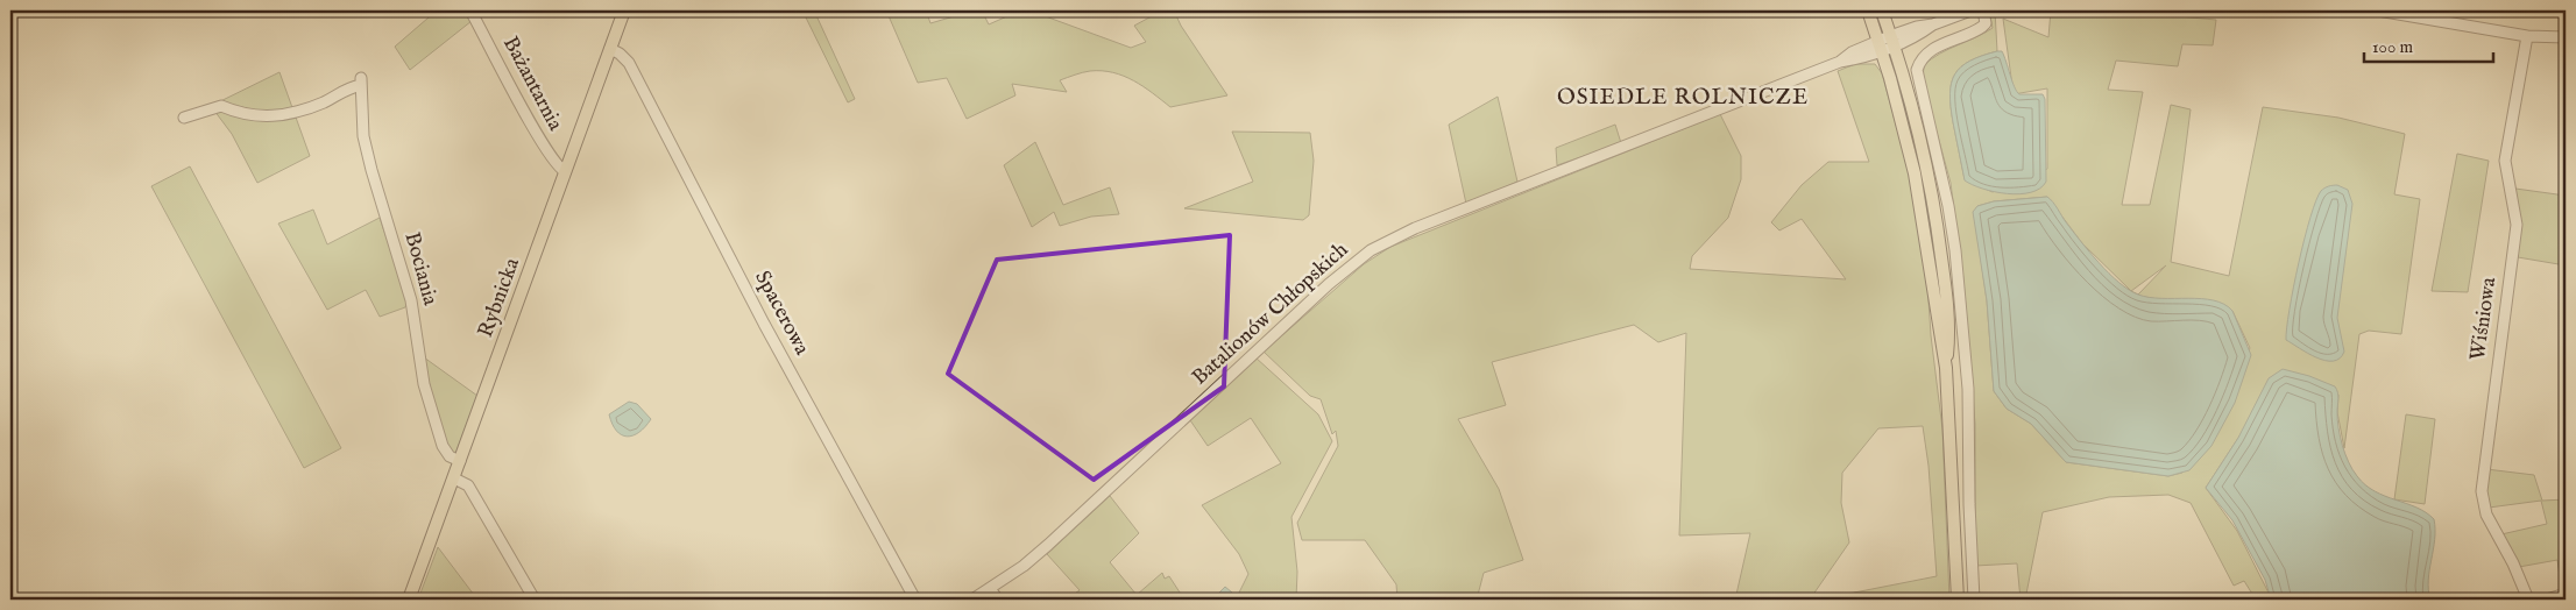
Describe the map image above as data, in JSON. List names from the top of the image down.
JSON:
{
  "streets": {
    "main road": ["Rybnicka"],
    "street": [
      "Bażantarnia",
      "Bociania",
      "Spacerowa",
      "Batalionów Chłopskich",
      "Wiśniowa"
    ]
  },
  "crossings": [
    ["Bażantarnia", "Rybnicka"],
    ["Bociania", "Rybnicka"],
    ["Rybnicka", "Spacerowa"]
  ],
  "districts": ["OSIEDLE ROLNICZE"],
  "scale_bar": "100 m"
}
